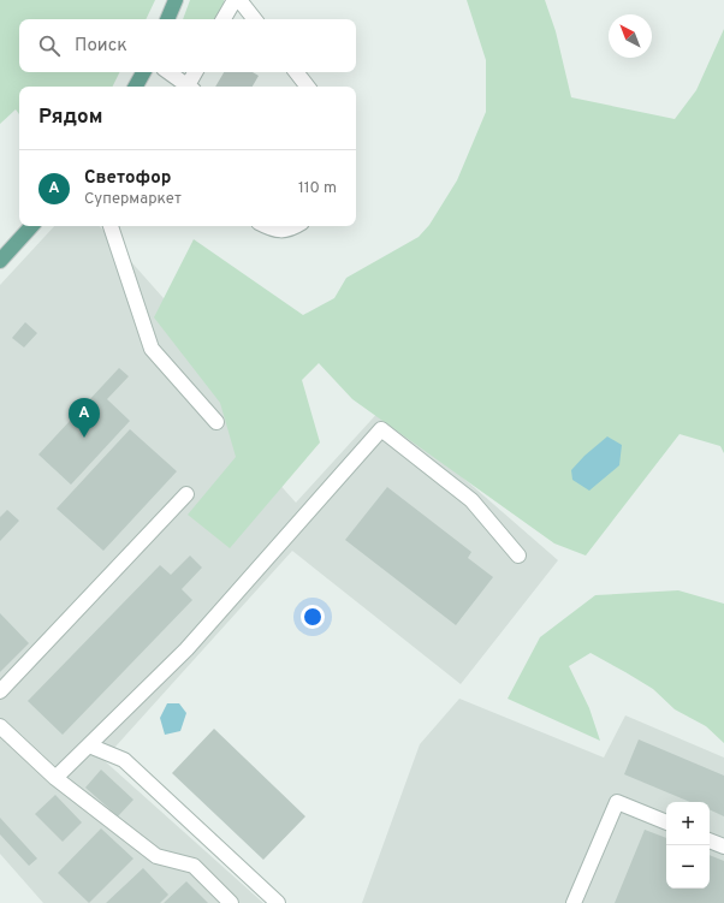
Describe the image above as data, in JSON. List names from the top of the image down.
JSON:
{
  "north": "top left",
  "page": {
    "search": "Поиск",
    "heading": "Рядом",
    "list": [
      {
        "mark": "A",
        "name": "Светофор",
        "note": "Супермаркет",
        "value": "110 m"
      }
    ],
    "pins": "A",
    "map_buttons": ["+", "−"]
  }
}
